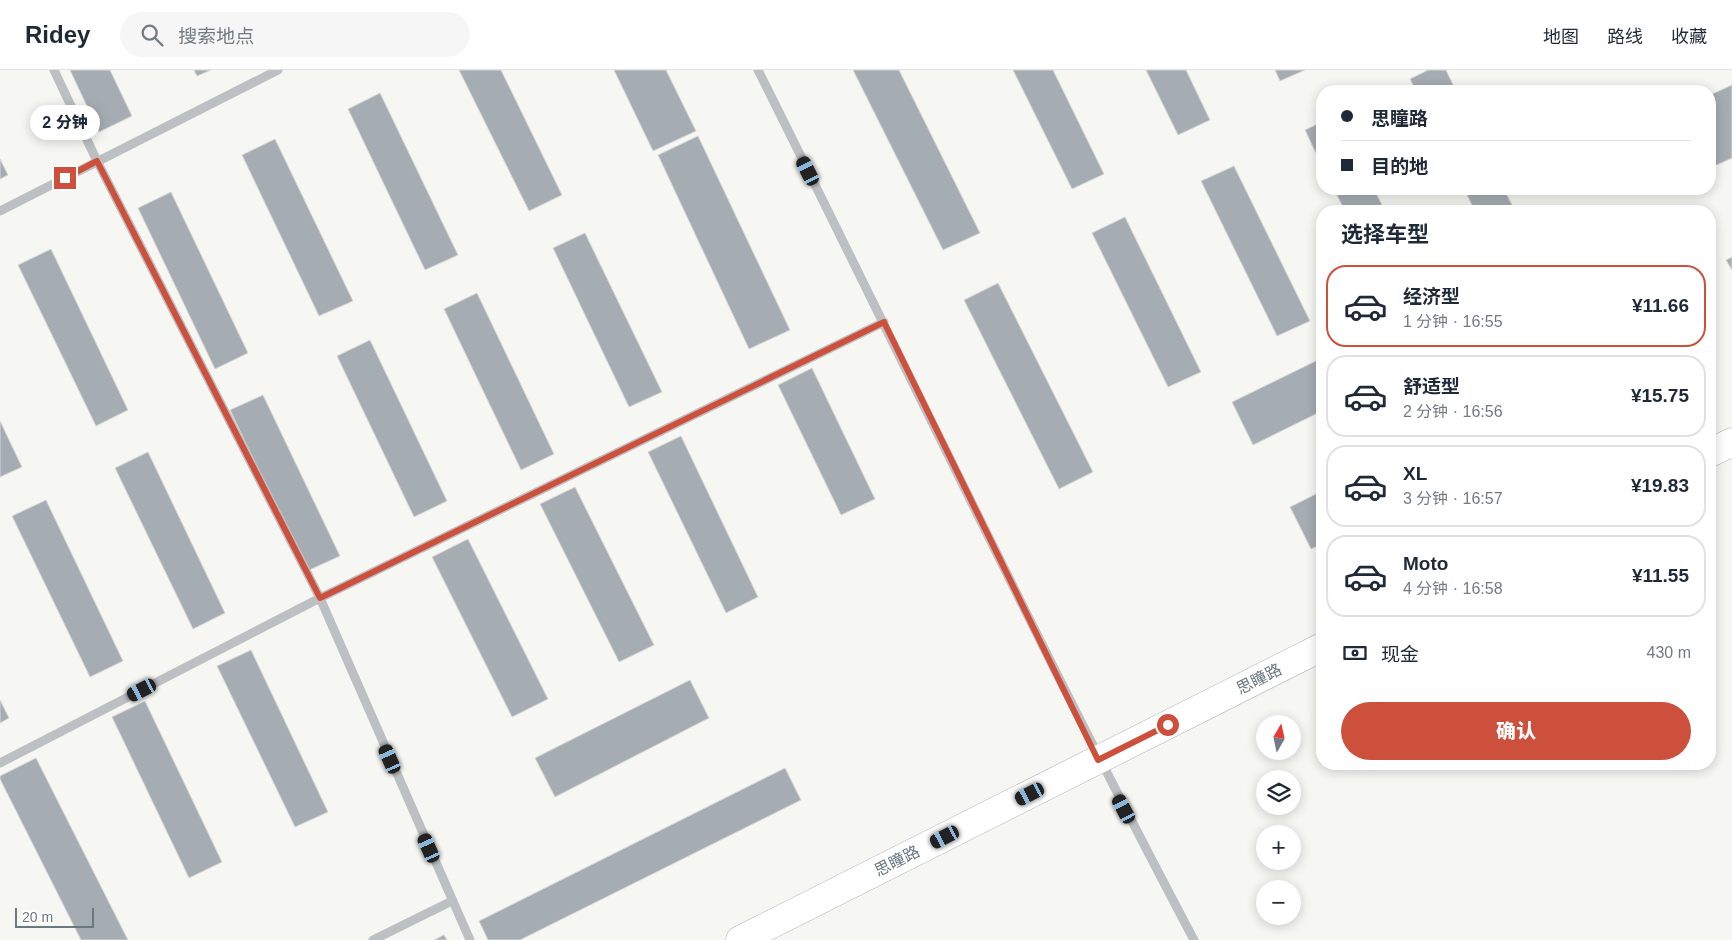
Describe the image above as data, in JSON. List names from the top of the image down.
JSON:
{
  "streets": {
    "main road": ["思瞳路"]
  },
  "scale_bar": "20 m",
  "north": "top",
  "page": {
    "header": "Ridey",
    "search": "搜索地点",
    "nav": ["地图", "路线", "收藏"],
    "banner": ["思瞳路", "目的地"],
    "bubble": "2 分钟",
    "heading": "选择车型",
    "list": [
      {
        "name": "经济型",
        "note": "1 分钟 · 16:55",
        "value": "¥11.66"
      },
      {
        "name": "舒适型",
        "note": "2 分钟 · 16:56",
        "value": "¥15.75"
      },
      {
        "name": "XL",
        "note": "3 分钟 · 16:57",
        "value": "¥19.83"
      },
      {
        "name": "Moto",
        "note": "4 分钟 · 16:58",
        "value": "¥11.55"
      }
    ],
    "pay": ["现金", "430 m"],
    "buttons": "确认",
    "map_buttons": ["+", "−"],
    "scale": "20 m"
  }
}
